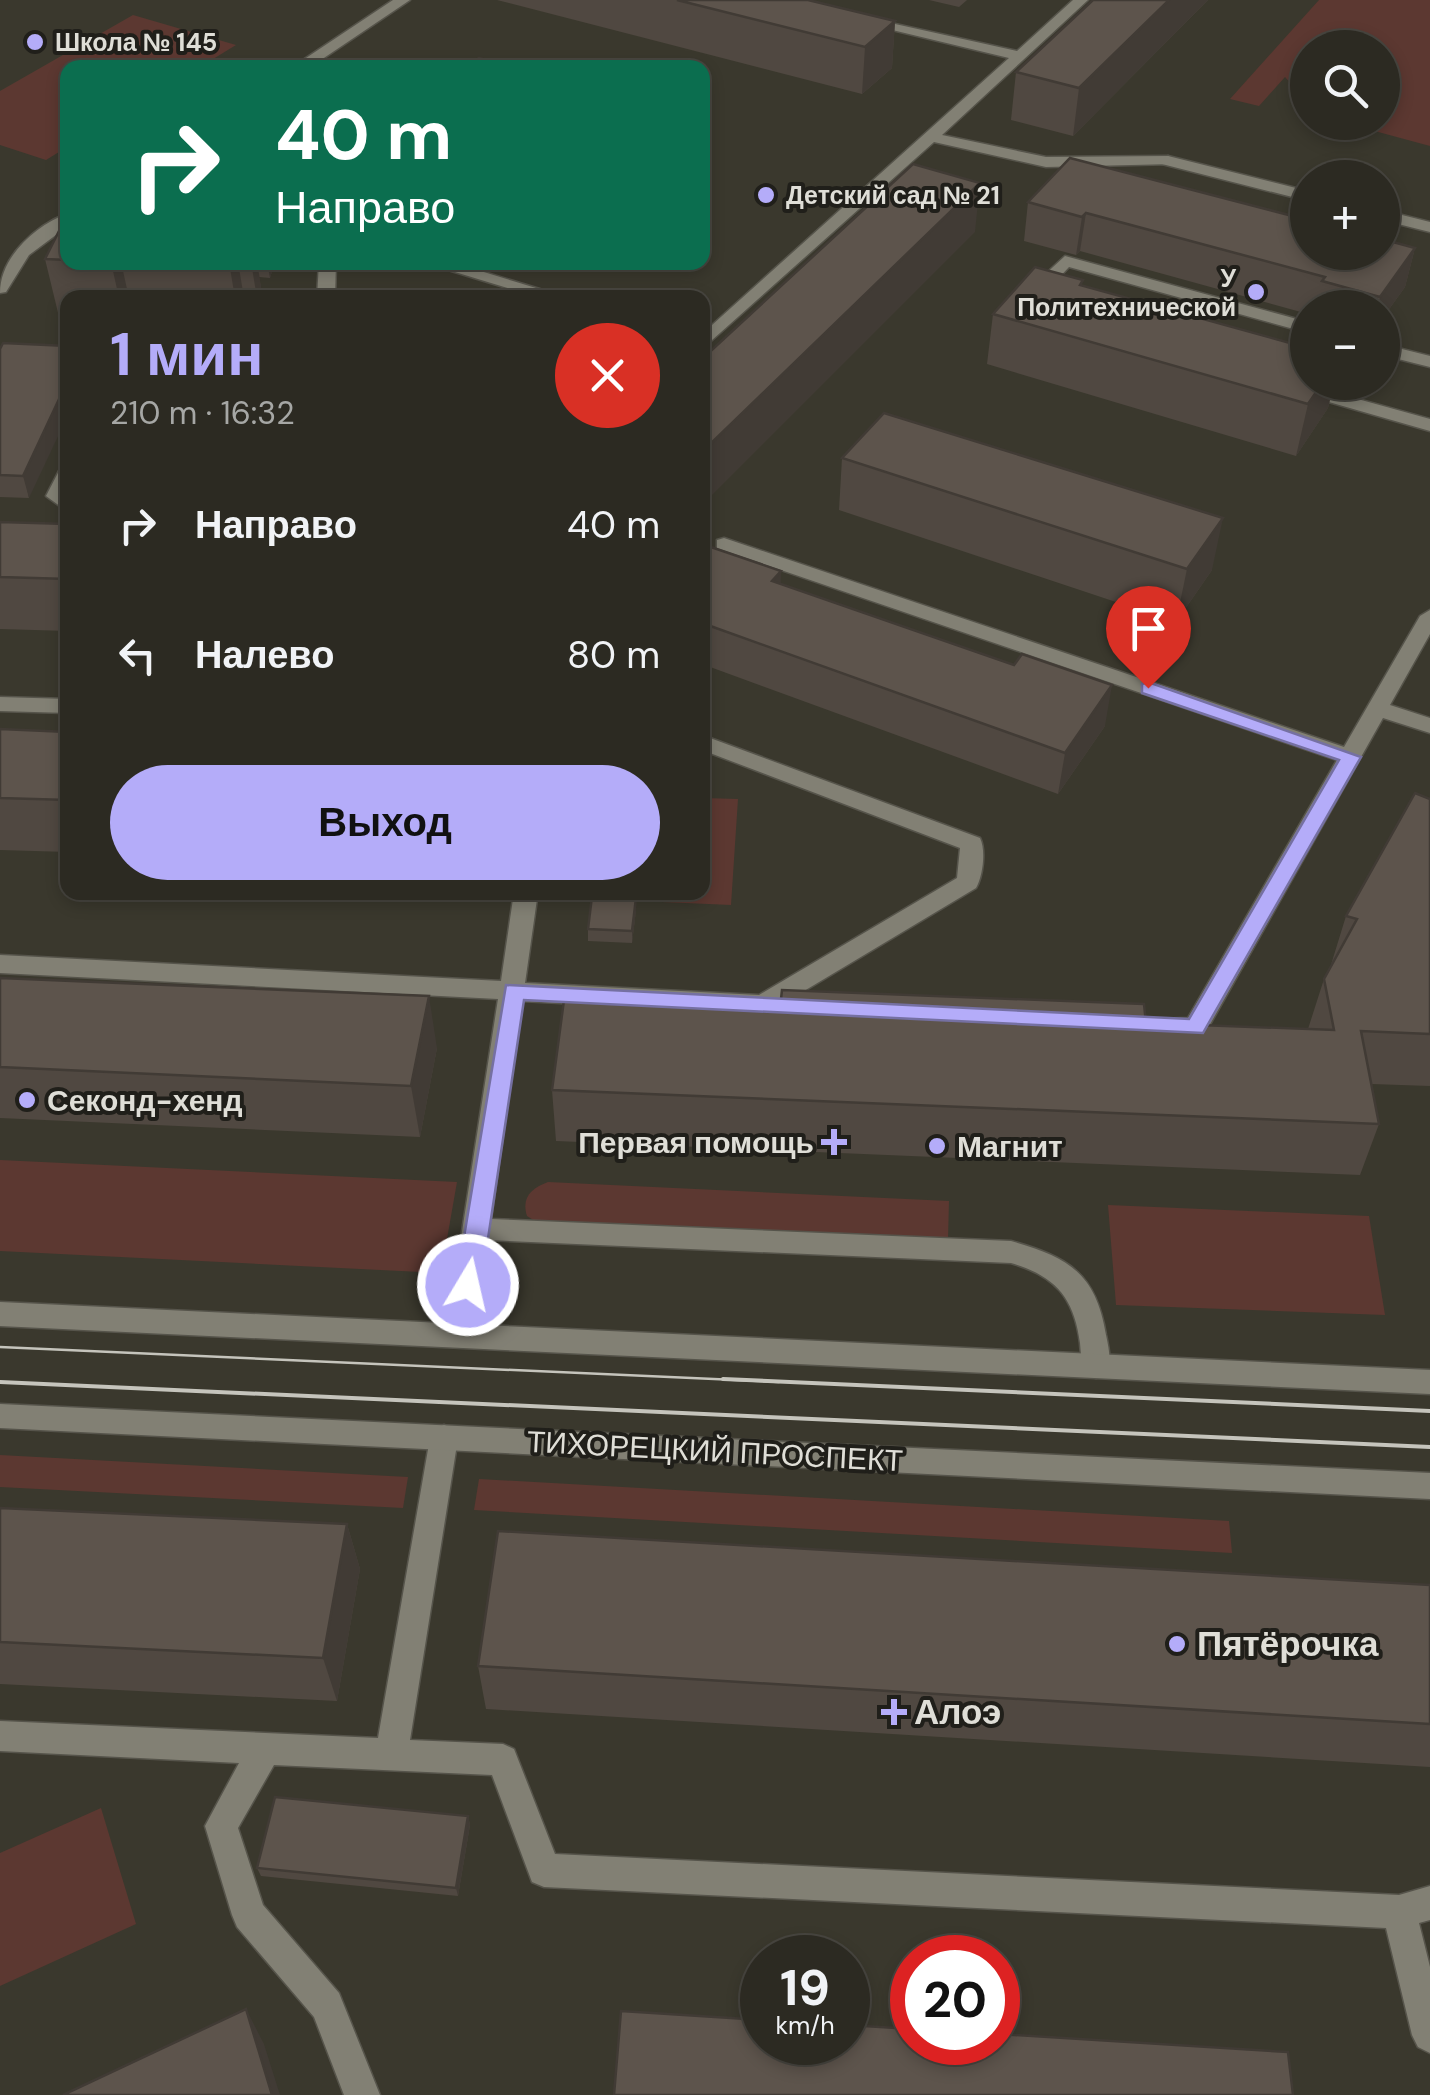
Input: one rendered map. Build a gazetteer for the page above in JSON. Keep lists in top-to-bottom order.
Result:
{
  "streets": {
    "main road": ["ТИХОРЕЦКИЙ ПРОСПЕКТ"]
  },
  "places": {
    "other": [
      "Школа № 145",
      "Детский сад № 21",
      "У Политехнической",
      "Секонд-хенд",
      "Магнит",
      "Пятёрочка"
    ],
    "health": ["Первая помощь", "Алоэ"]
  },
  "page": {
    "map_buttons": ["+", "−"],
    "turn": ["40 m", "Направо"],
    "heading": ["1 мин", "210 m · 16:32"],
    "list": [
      {
        "name": "Направо",
        "value": "40 m"
      },
      {
        "name": "Налево",
        "value": "80 m"
      }
    ],
    "buttons": "Выход",
    "speed": "19 km/h",
    "limit": "20"
  }
}
